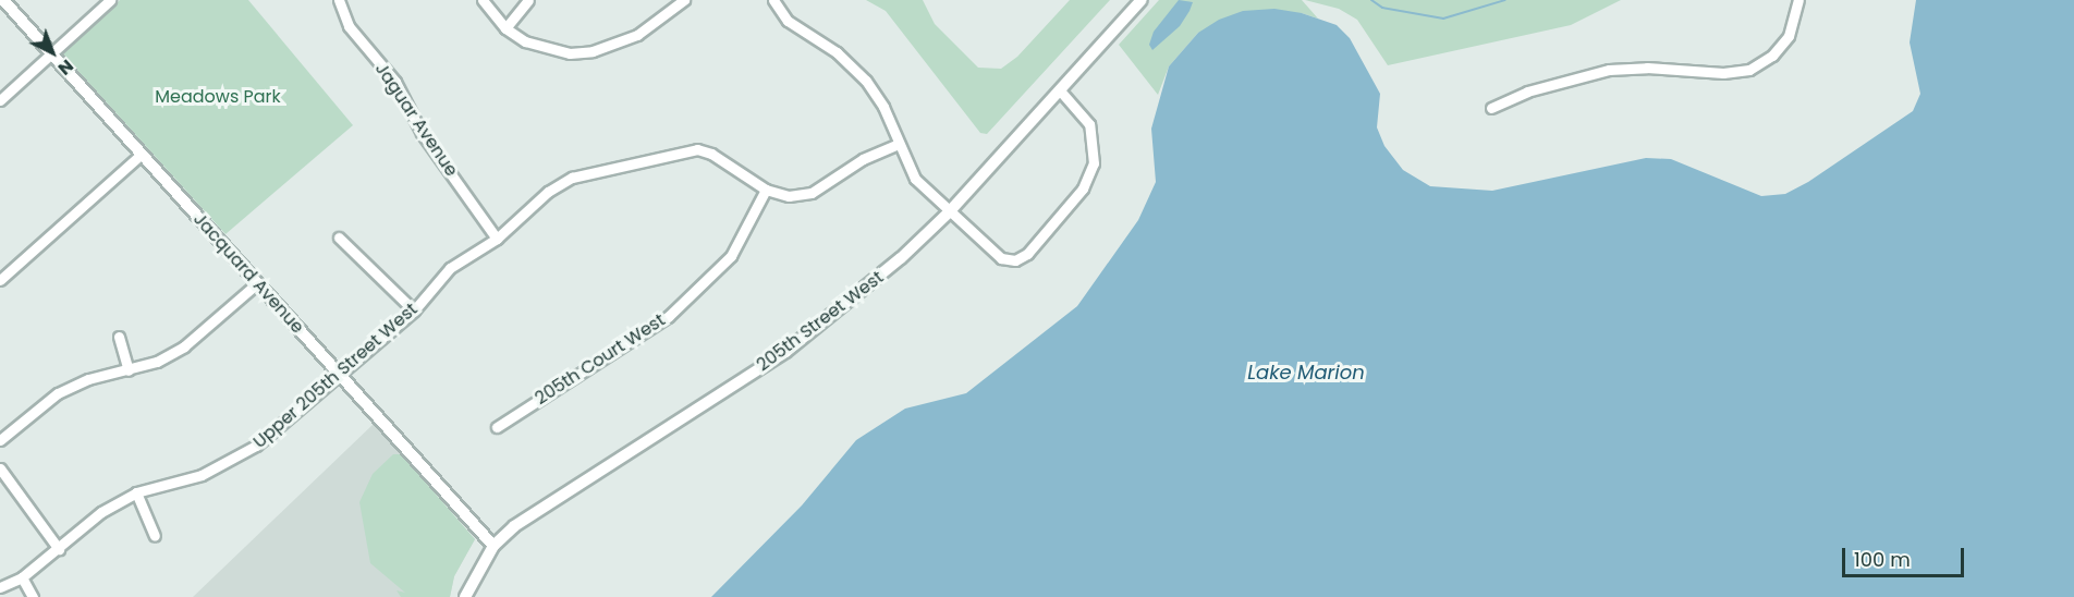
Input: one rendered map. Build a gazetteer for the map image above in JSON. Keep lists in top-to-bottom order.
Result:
{
  "streets": {
    "street": [
      "Jaguar Avenue",
      "Jacquard Avenue",
      "205th Street West",
      "205th Court West",
      "Upper 205th Street West"
    ]
  },
  "crossings": [
    ["Jaguar Avenue", "Upper 205th Street West"],
    ["Jacquard Avenue", "205th Street West"],
    ["Jacquard Avenue", "Upper 205th Street West"],
    ["205th Court West", "Upper 205th Street West"]
  ],
  "water": ["Lake Marion"],
  "parks": ["Meadows Park"],
  "scale_bar": "100 m",
  "north": "bottom right"
}
